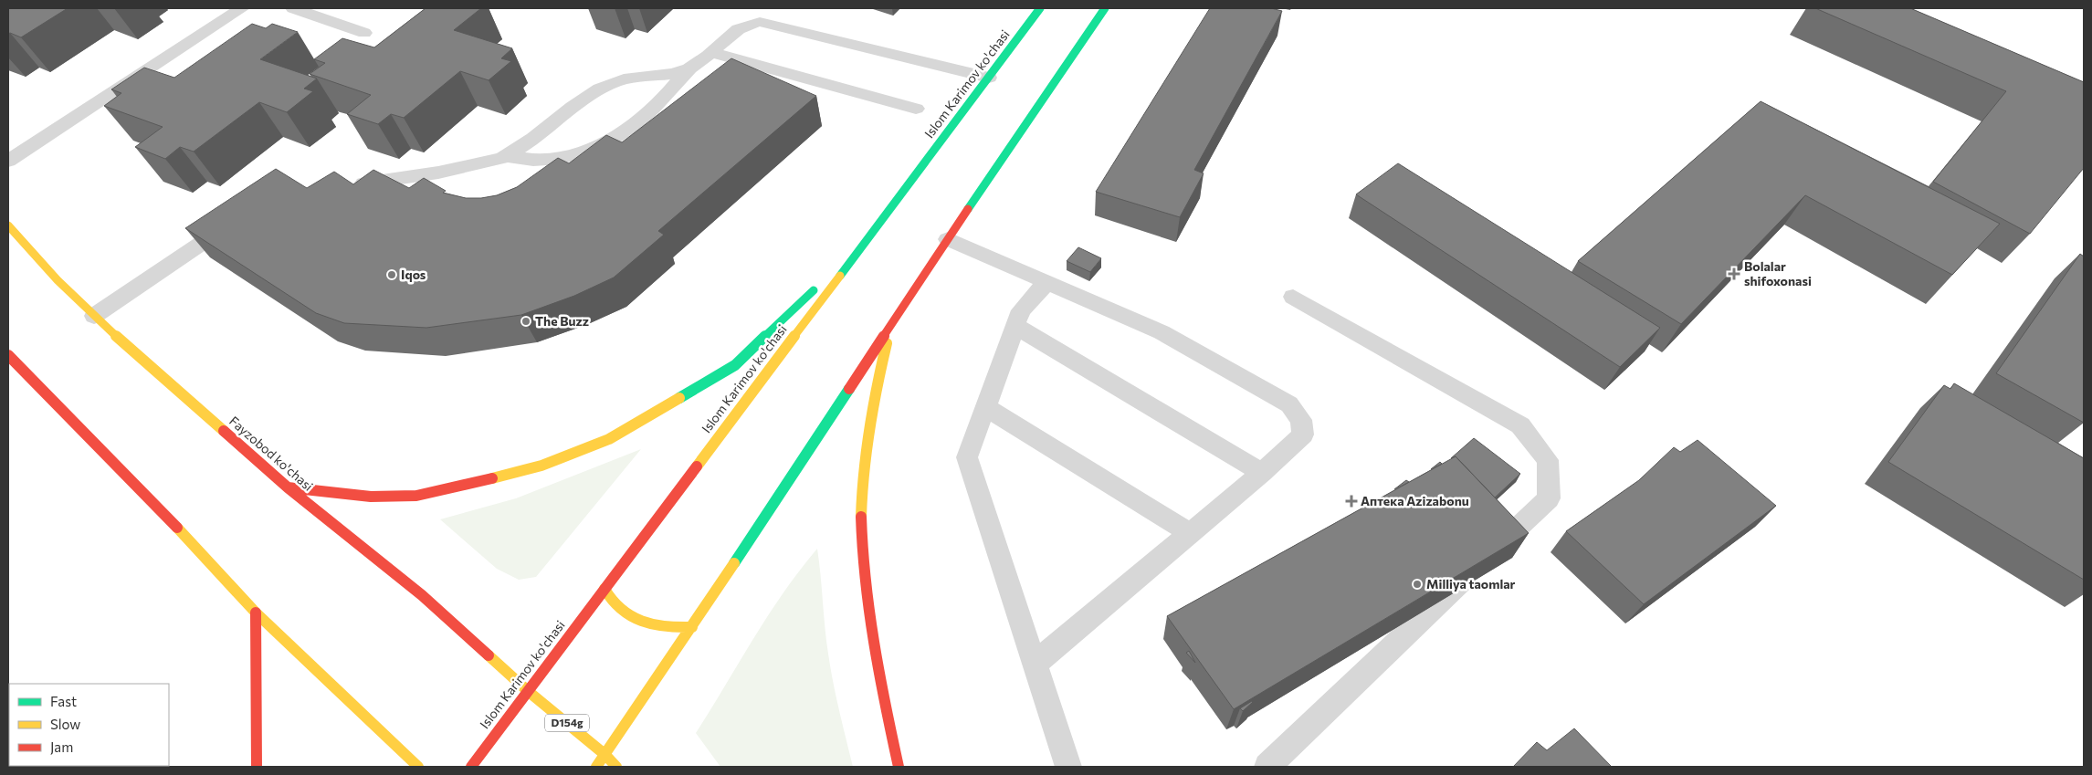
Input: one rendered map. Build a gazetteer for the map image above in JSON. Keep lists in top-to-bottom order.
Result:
{
  "streets": {
    "main road": ["Islom Karimov ko'chasi", "Fayzobod ko'chasi", "D154g"]
  },
  "crossings": [
    ["Islom Karimov ko'chasi", "Fayzobod ko'chasi"],
    ["Islom Karimov ko'chasi", "D154g"],
    ["Fayzobod ko'chasi", "D154g"]
  ],
  "places": {
    "health": ["Bolalar shifoxonasi", "Аптека Azizabonu"],
    "other": ["Iqos", "The Buzz", "Milliya taomlar"]
  },
  "legend": ["Fast", "Slow", "Jam"]
}
